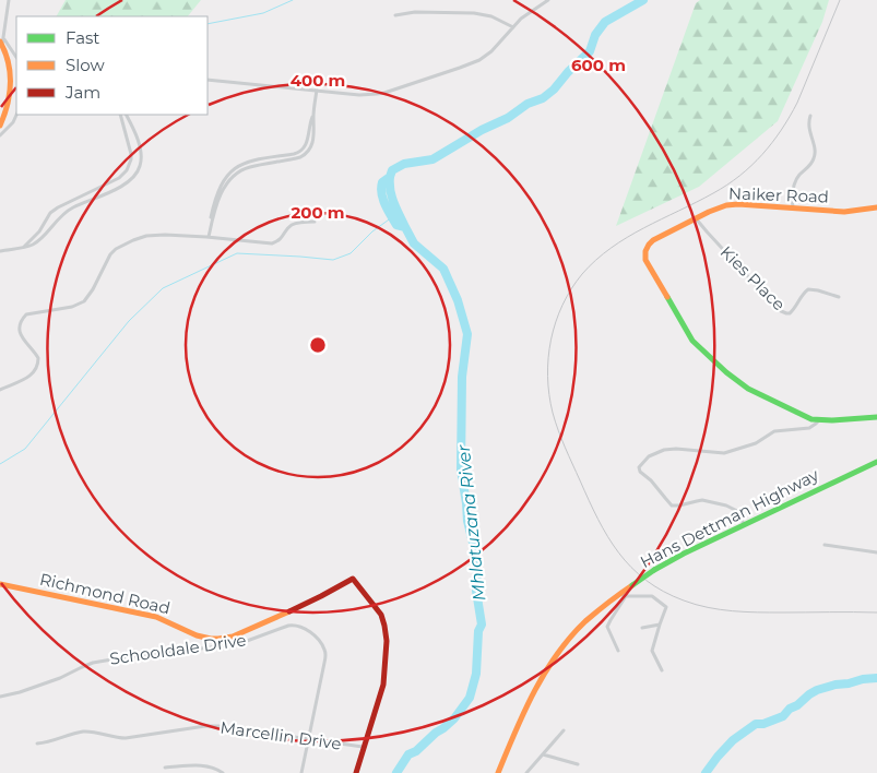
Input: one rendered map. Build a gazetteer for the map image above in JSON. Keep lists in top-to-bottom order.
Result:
{
  "streets": {
    "street": [
      "Naiker Road",
      "Kies Place",
      "Hans Dettman Highway",
      "Richmond Road",
      "Schooldale Drive",
      "Marcellin Drive"
    ]
  },
  "crossings": [
    ["Naiker Road", "Kies Place"],
    ["Richmond Road", "Marcellin Drive"],
    ["Schooldale Drive", "Marcellin Drive"]
  ],
  "water": ["Mhlatuzana River"],
  "legend": ["Fast", "Slow", "Jam"],
  "rings": ["600 m", "400 m", "200 m"]
}
